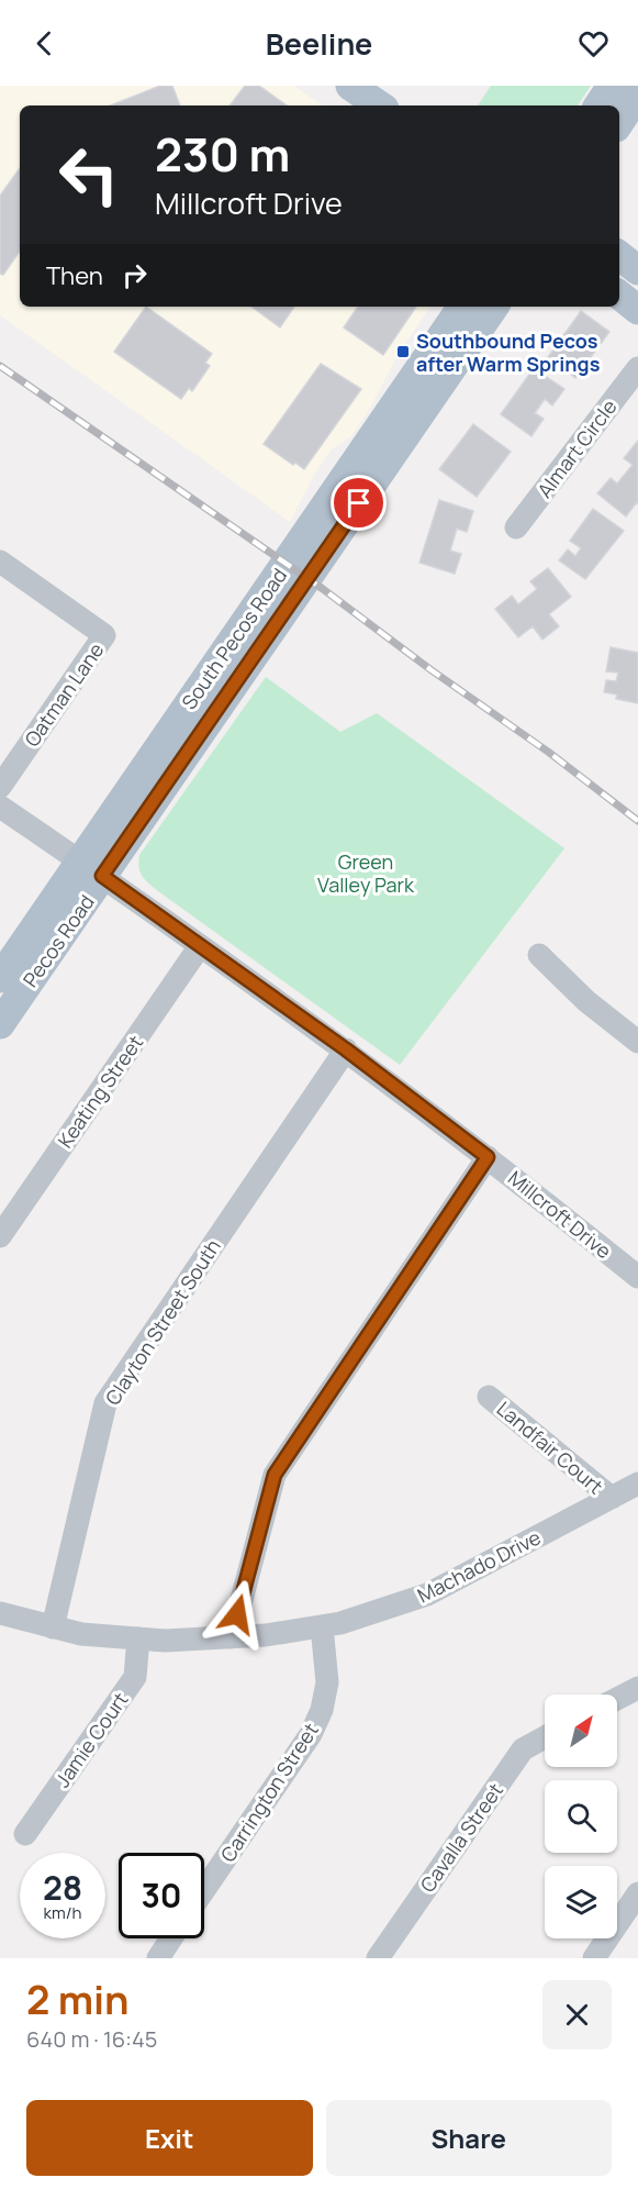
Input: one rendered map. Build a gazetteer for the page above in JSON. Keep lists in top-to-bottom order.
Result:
{
  "streets": {
    "main road": ["South Pecos Road", "Pecos Road"],
    "street": [
      "Almart Circle",
      "Oatman Lane",
      "Keating Street",
      "Millcroft Drive",
      "Clayton Street South",
      "Landfair Court",
      "Machado Drive",
      "Jamie Court",
      "Carrington Street",
      "Cavalla Street"
    ]
  },
  "crossings": [
    ["South Pecos Road", "Pecos Road"],
    ["South Pecos Road", "Millcroft Drive"],
    ["Pecos Road", "Millcroft Drive"],
    ["Keating Street", "Millcroft Drive"],
    ["Millcroft Drive", "Clayton Street South"],
    ["Clayton Street South", "Machado Drive"],
    ["Landfair Court", "Machado Drive"],
    ["Machado Drive", "Jamie Court"],
    ["Machado Drive", "Carrington Street"]
  ],
  "parks": ["Green Valley Park"],
  "places": {
    "transit": ["Southbound Pecos after Warm Springs"]
  },
  "north": "top right",
  "page": {
    "header": "Beeline",
    "turn": ["230 m", "Millcroft Drive"],
    "then": "Then",
    "speed": "28 km/h",
    "limit": "30",
    "heading": ["2 min", "640 m · 16:45"],
    "buttons": ["Exit", "Share"]
  }
}
